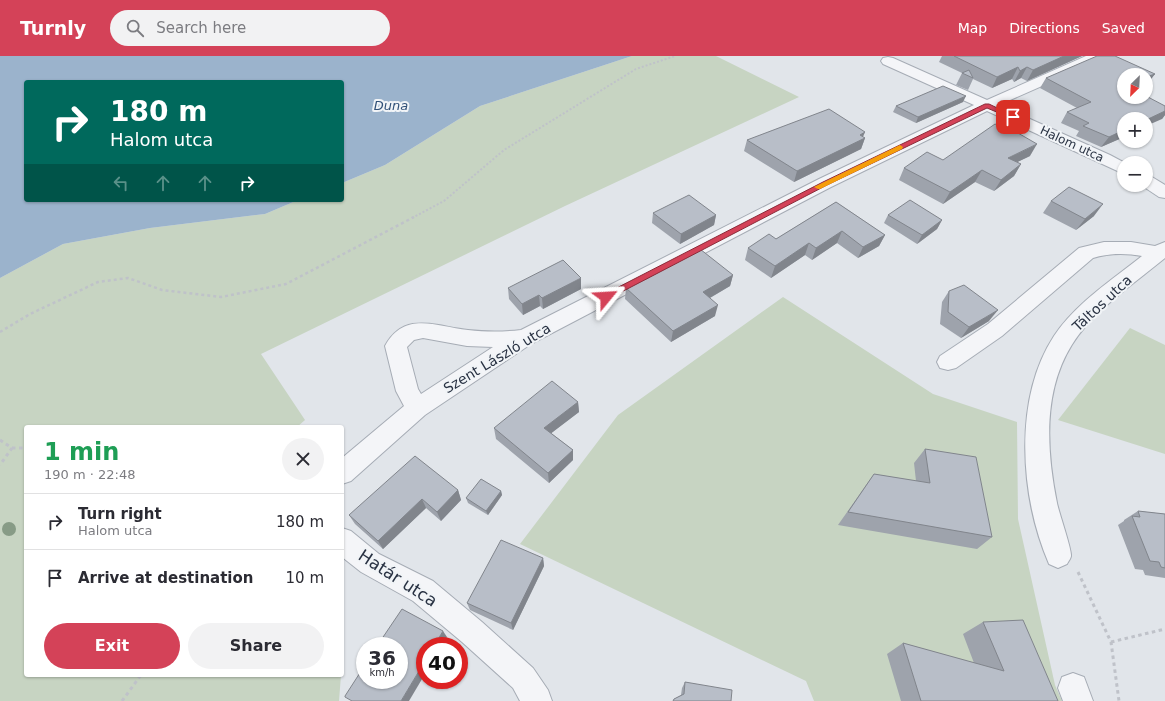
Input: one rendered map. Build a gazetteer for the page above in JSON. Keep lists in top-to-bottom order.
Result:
{
  "streets": {
    "street": [
      "Halom utca",
      "Táltos utca",
      "Szent László utca",
      "Határ utca"
    ]
  },
  "crossings": [
    ["Halom utca", "Szent László utca"]
  ],
  "water": ["Duna"],
  "north": "bottom left",
  "page": {
    "header": "Turnly",
    "search": "Search here",
    "nav": ["Map", "Directions", "Saved"],
    "map_buttons": ["+", "−"],
    "turn": ["180 m", "Halom utca"],
    "heading": ["1 min", "190 m · 22:48"],
    "list": [
      {
        "name": "Turn right",
        "note": "Halom utca",
        "value": "180 m"
      },
      {
        "name": "Arrive at destination",
        "value": "10 m"
      }
    ],
    "buttons": ["Exit", "Share"],
    "speed": "36 km/h",
    "limit": "40"
  }
}
